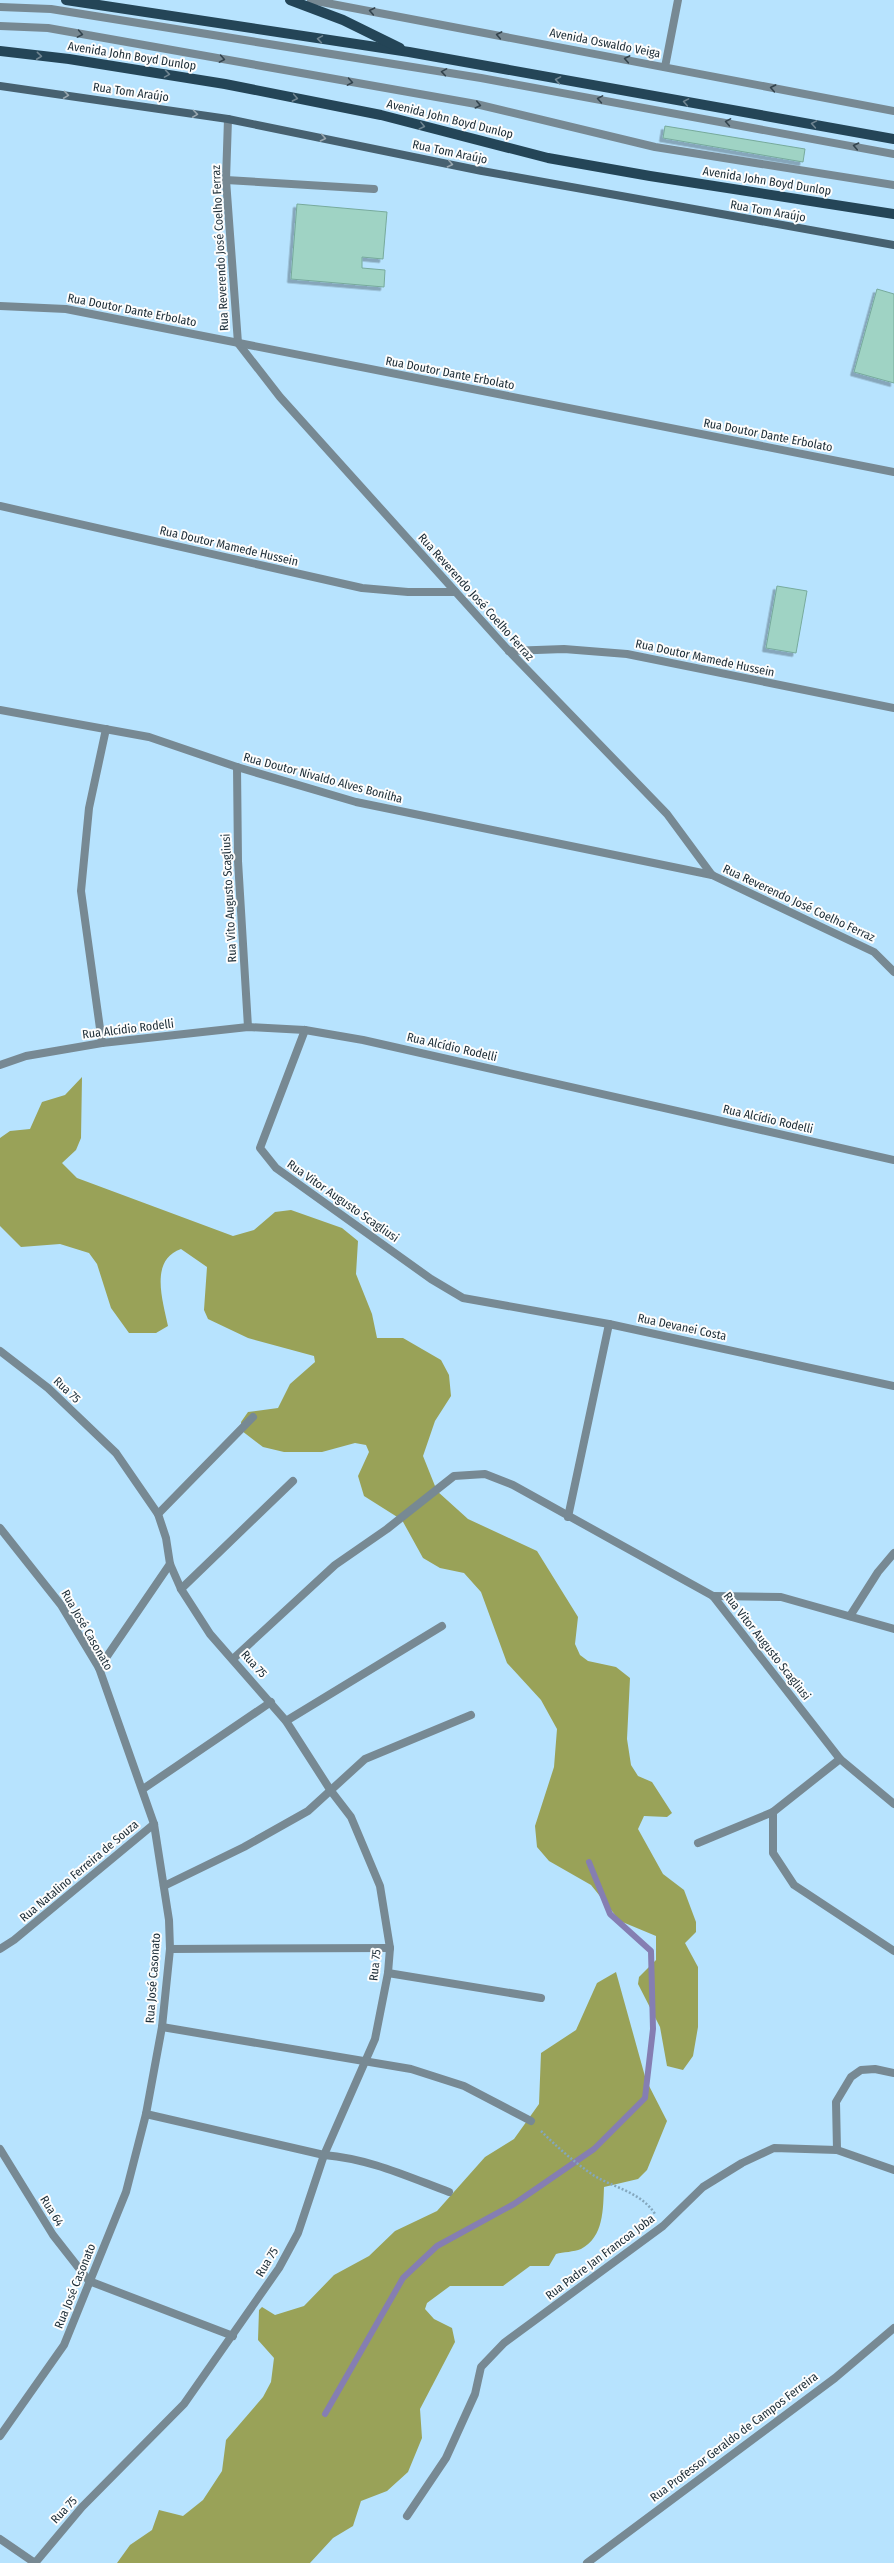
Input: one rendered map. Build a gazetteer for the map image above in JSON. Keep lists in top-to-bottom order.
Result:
{
  "streets": {
    "main road": ["Avenida John Boyd Dunlop", "Rua Tom Araújo"],
    "street": [
      "Avenida Oswaldo Veiga",
      "Rua Reverendo José Coelho Ferraz",
      "Rua Doutor Dante Erbolato",
      "Rua Doutor Mamede Hussein",
      "Rua Doutor Nivaldo Alves Bonilha",
      "Rua Vito Augusto Scagliusi",
      "Rua Alcídio Rodelli",
      "Rua Vitor Augusto Scagliusi",
      "Rua Devanei Costa",
      "Rua 75",
      "Rua José Casonato",
      "Rua Natalino Ferreira de Souza",
      "Rua 64",
      "Rua Padre Jan Francoa Joba",
      "Rua Professor Geraldo de Campos Ferreira"
    ]
  },
  "crossings": [
    ["Rua Tom Araújo", "Rua Reverendo José Coelho Ferraz"],
    ["Rua Reverendo José Coelho Ferraz", "Rua Doutor Dante Erbolato"],
    ["Rua Reverendo José Coelho Ferraz", "Rua Doutor Mamede Hussein"],
    ["Rua Reverendo José Coelho Ferraz", "Rua Doutor Nivaldo Alves Bonilha"],
    ["Rua Doutor Nivaldo Alves Bonilha", "Rua Vito Augusto Scagliusi"],
    ["Rua Vito Augusto Scagliusi", "Rua Alcídio Rodelli"],
    ["Rua Alcídio Rodelli", "Rua Vitor Augusto Scagliusi"],
    ["Rua Vitor Augusto Scagliusi", "Rua Devanei Costa"],
    ["Rua Vitor Augusto Scagliusi", "Rua 75"],
    ["Rua José Casonato", "Rua Natalino Ferreira de Souza"],
    ["Rua José Casonato", "Rua 64"]
  ],
  "one_way": ["Rua Tom Araújo"]
}
